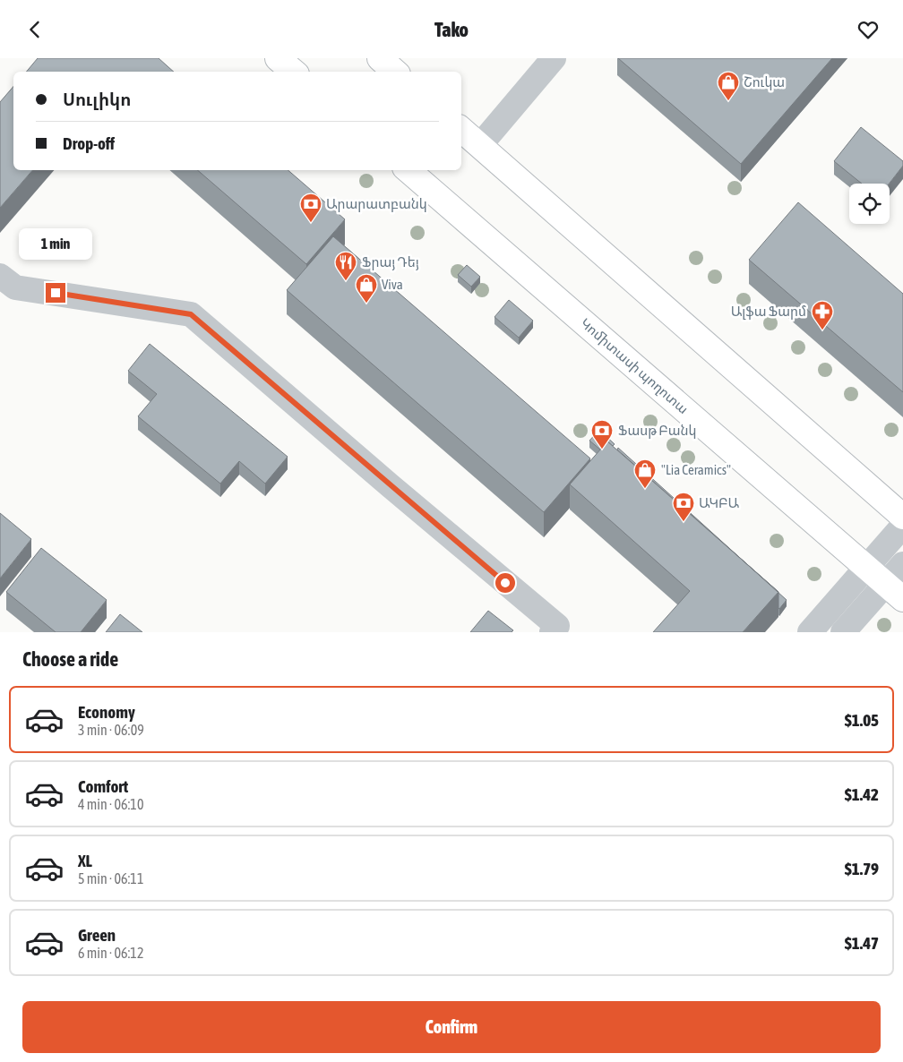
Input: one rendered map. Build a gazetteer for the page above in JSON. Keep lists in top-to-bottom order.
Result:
{
  "streets": {
    "main road": ["Կոմիտասի պողոտա"]
  },
  "places": {
    "shop": ["Շուկա", "Viva", "\"Lia Ceramics\""],
    "bank": ["Արարատբանկ", "Ֆասթ Բանկ", "ԱԿԲԱ"],
    "restaurant": ["Ֆրայ Դեյ"],
    "pharmacy": ["Ալֆա Ֆարմ"]
  },
  "page": {
    "header": "Tako",
    "banner": ["Սուլիկո", "Drop-off"],
    "bubble": "1 min",
    "heading": "Choose a ride",
    "list": [
      {
        "name": "Economy",
        "note": "3 min · 06:09",
        "value": "$1.05"
      },
      {
        "name": "Comfort",
        "note": "4 min · 06:10",
        "value": "$1.42"
      },
      {
        "name": "XL",
        "note": "5 min · 06:11",
        "value": "$1.79"
      },
      {
        "name": "Green",
        "note": "6 min · 06:12",
        "value": "$1.47"
      }
    ],
    "buttons": "Confirm"
  }
}
